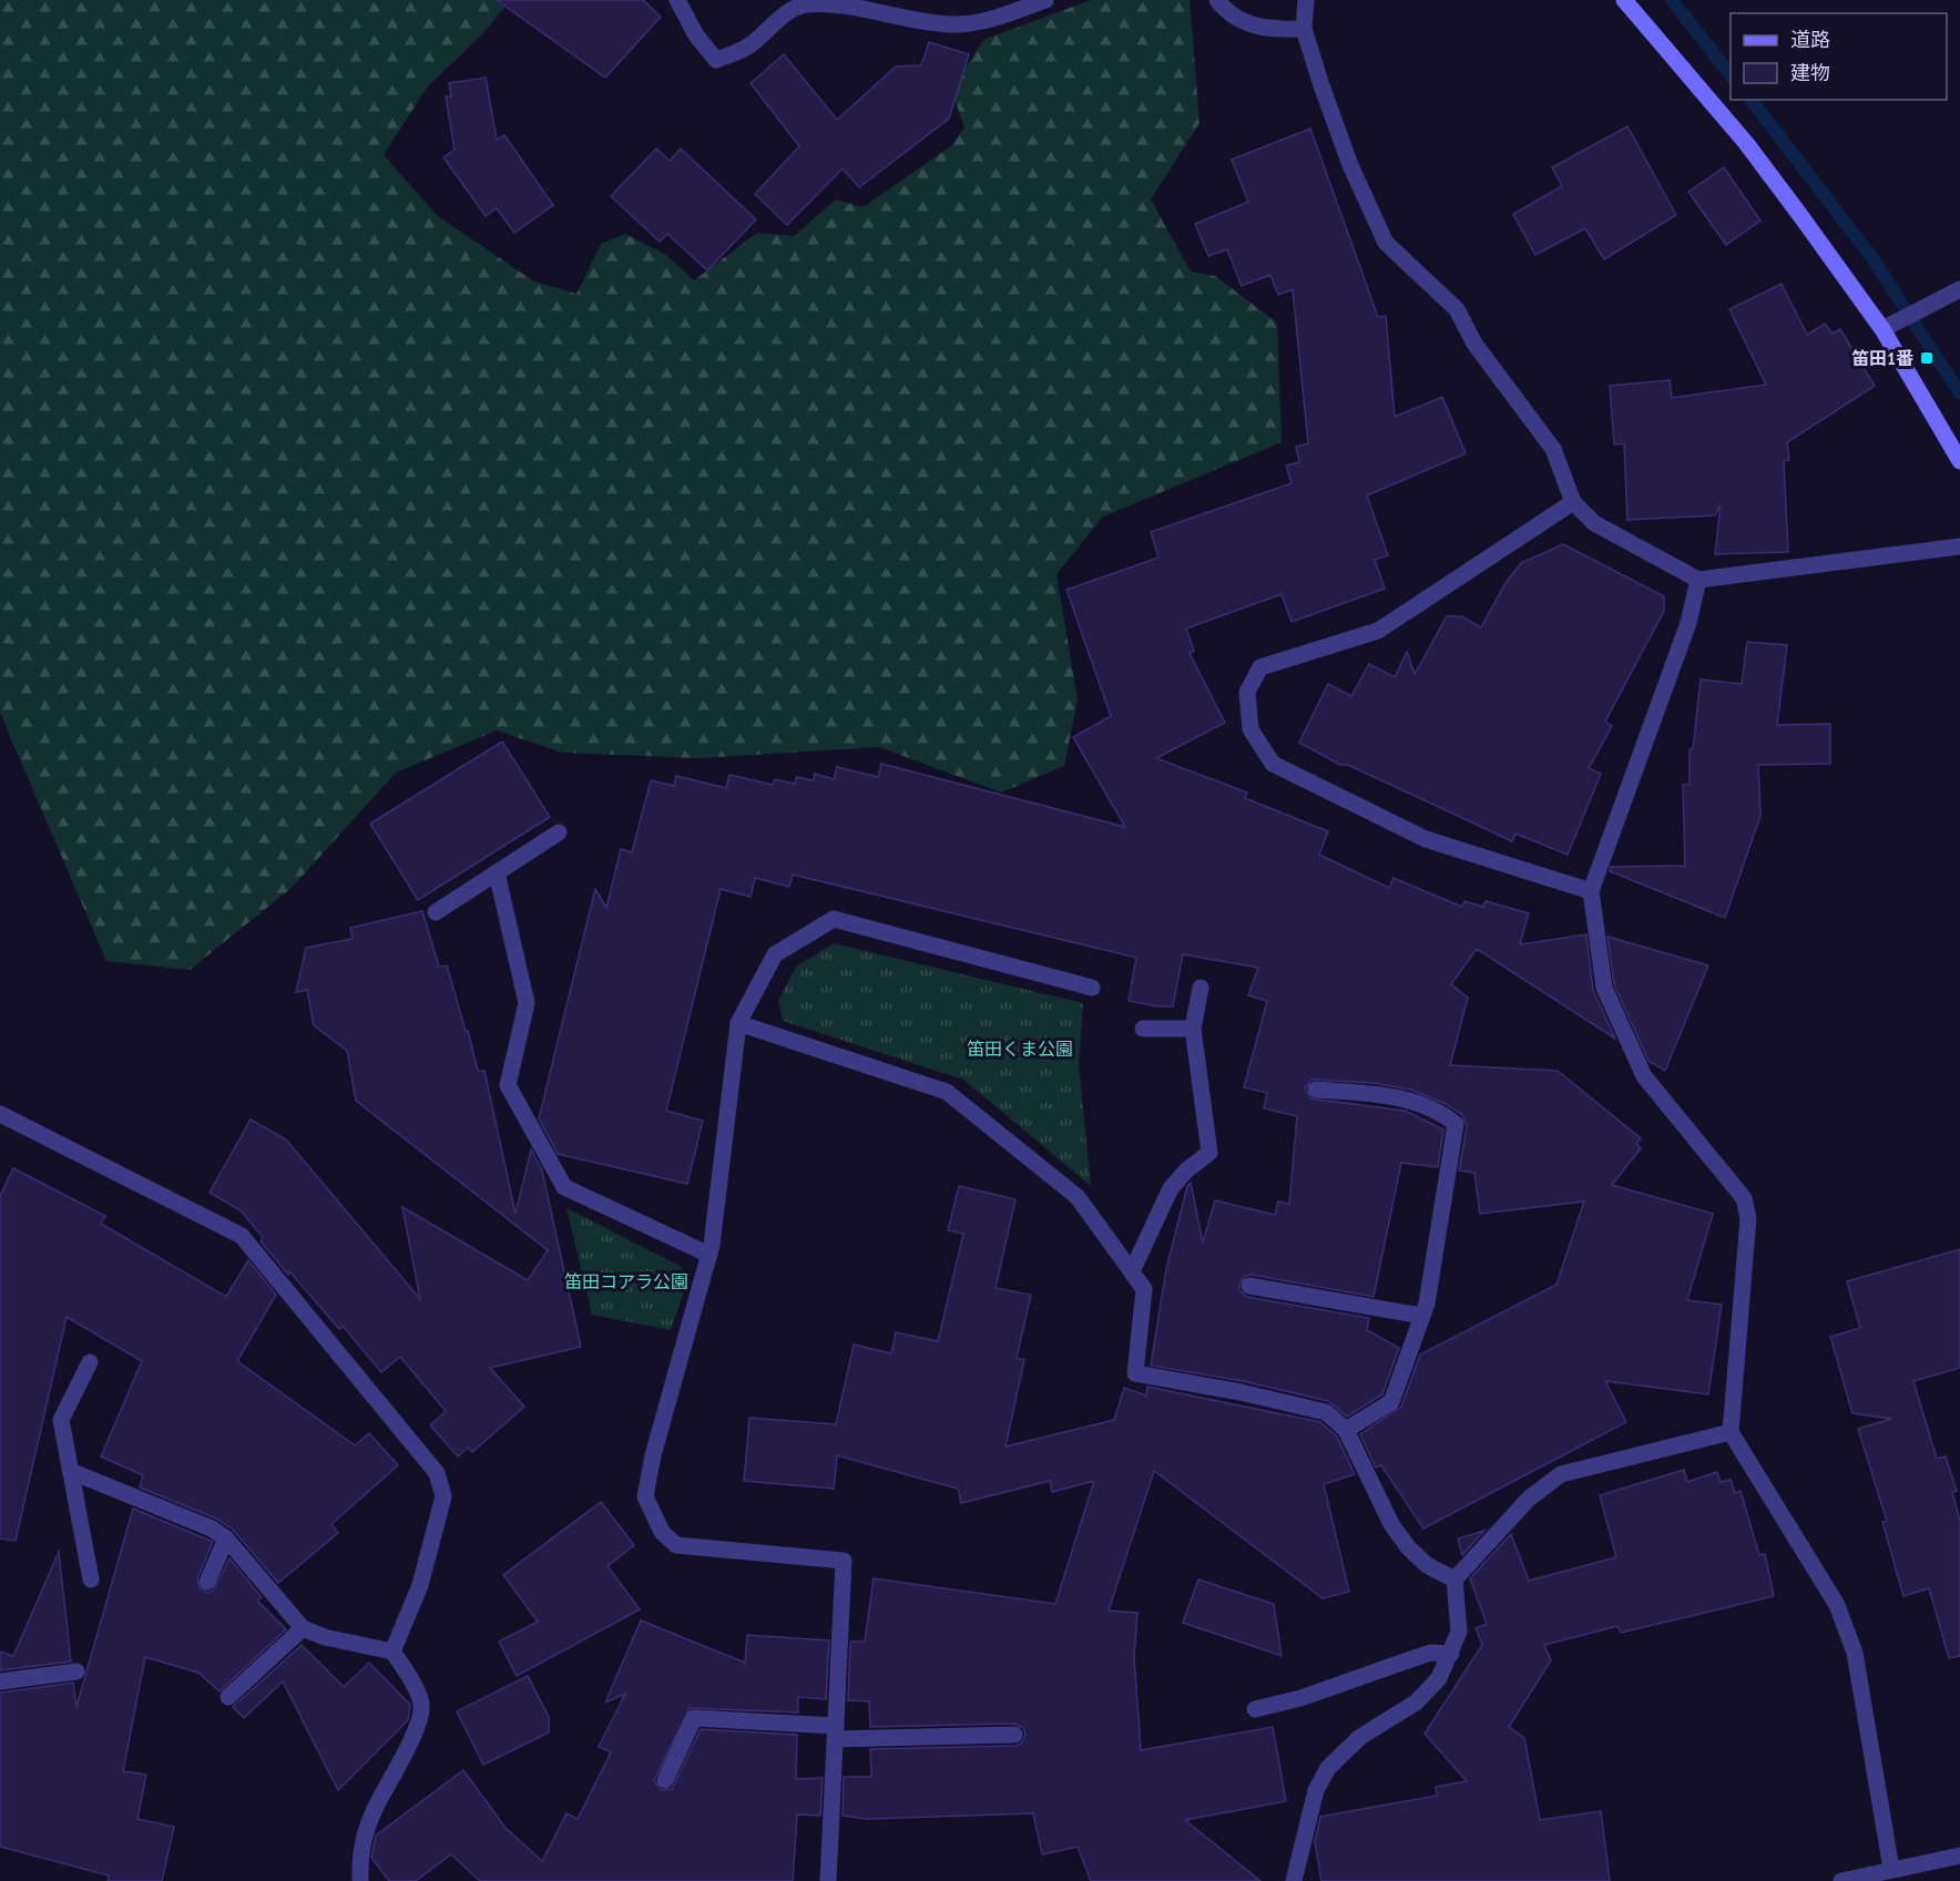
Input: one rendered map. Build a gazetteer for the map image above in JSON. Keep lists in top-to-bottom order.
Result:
{
  "parks": ["笛田くま公園", "笛田コアラ公園"],
  "places": {
    "transit": ["笛田1番"]
  },
  "legend": ["道路", "建物"]
}
